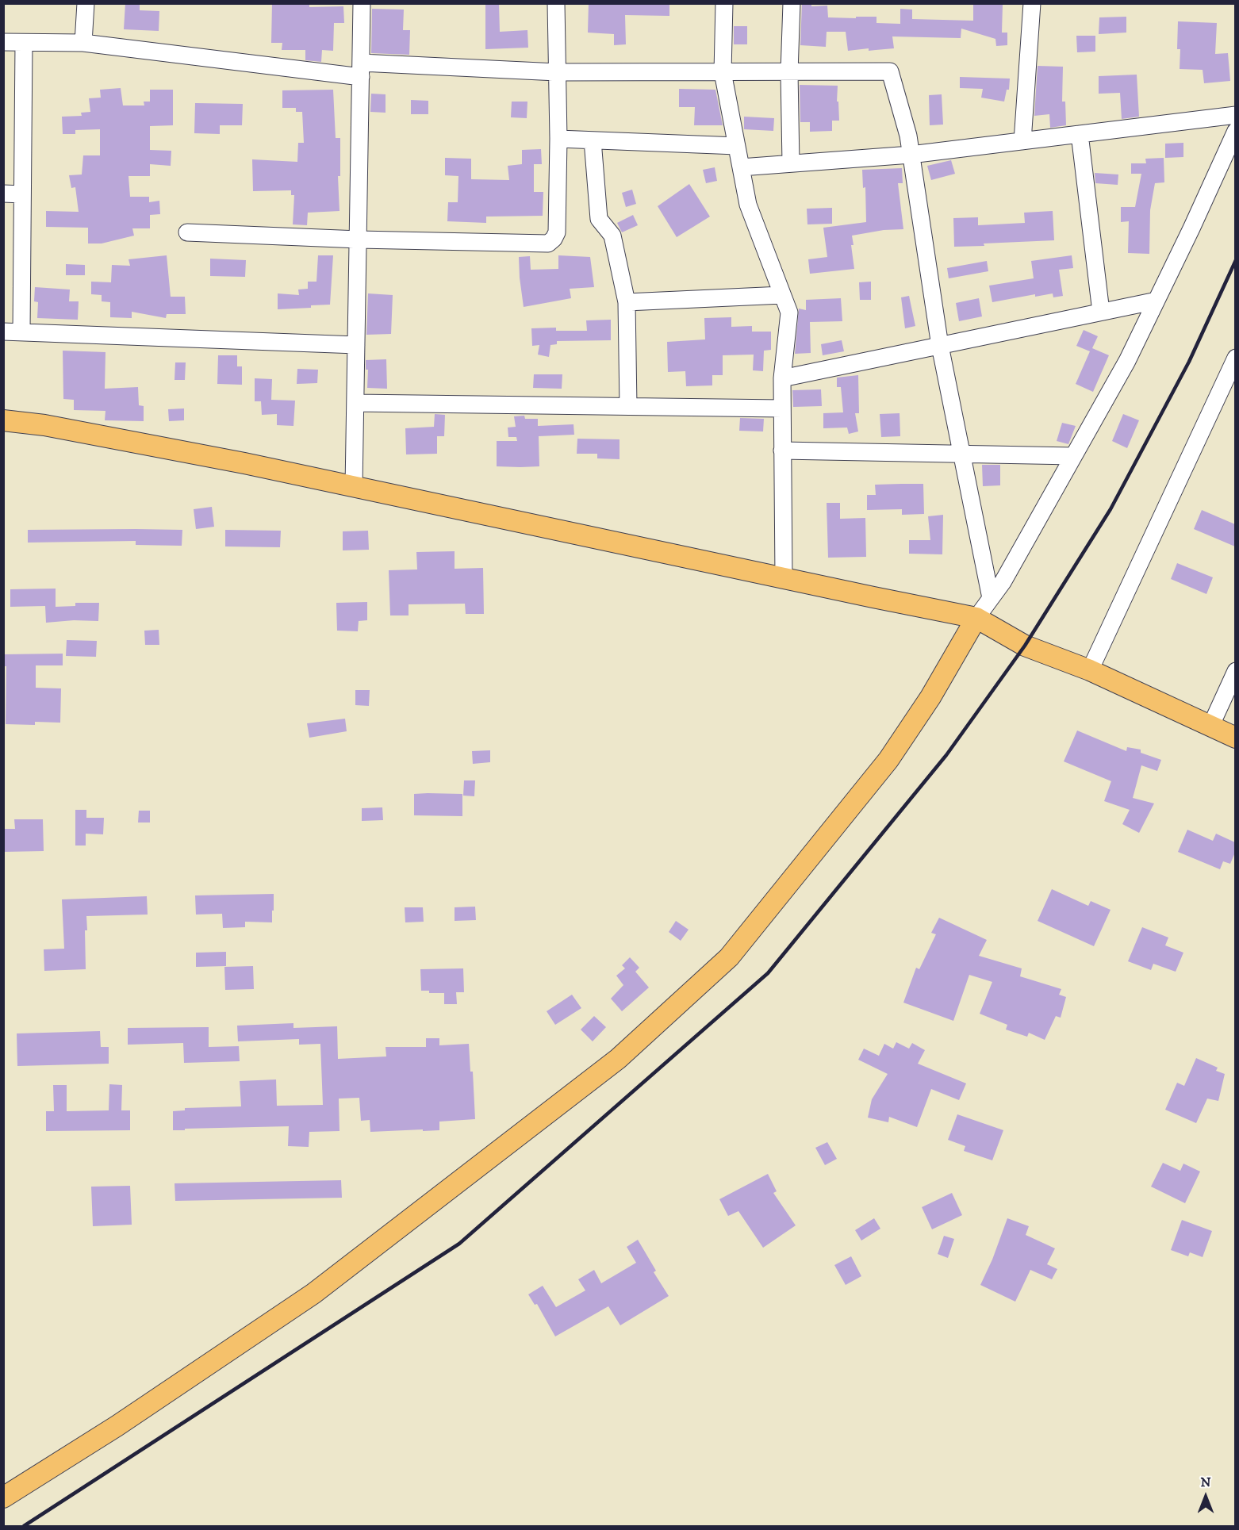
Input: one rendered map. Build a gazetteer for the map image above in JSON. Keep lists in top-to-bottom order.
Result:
{
  "north": "top"
}
